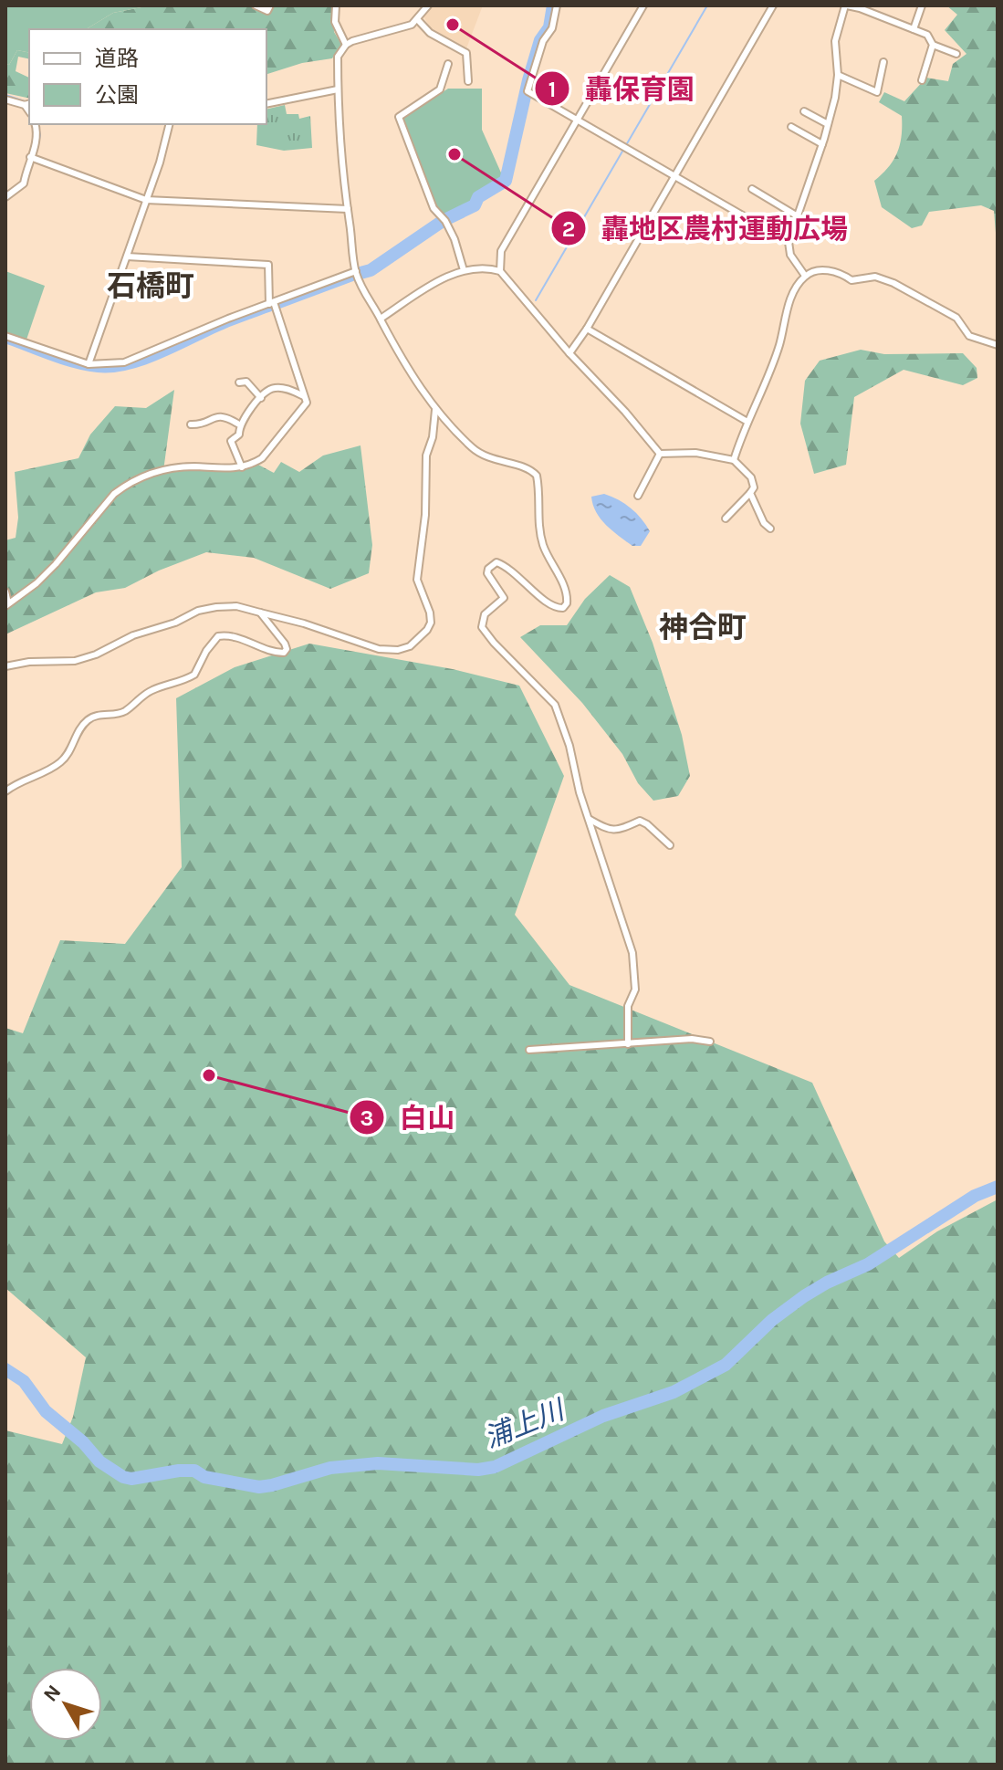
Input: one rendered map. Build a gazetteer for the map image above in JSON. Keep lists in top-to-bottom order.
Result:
{
  "districts": ["石橋町", "神合町"],
  "water": ["浦上川"],
  "places": ["轟保育園", "轟地区農村運動広場", "白山"],
  "legend": ["道路", "公園"],
  "north": "top left"
}
